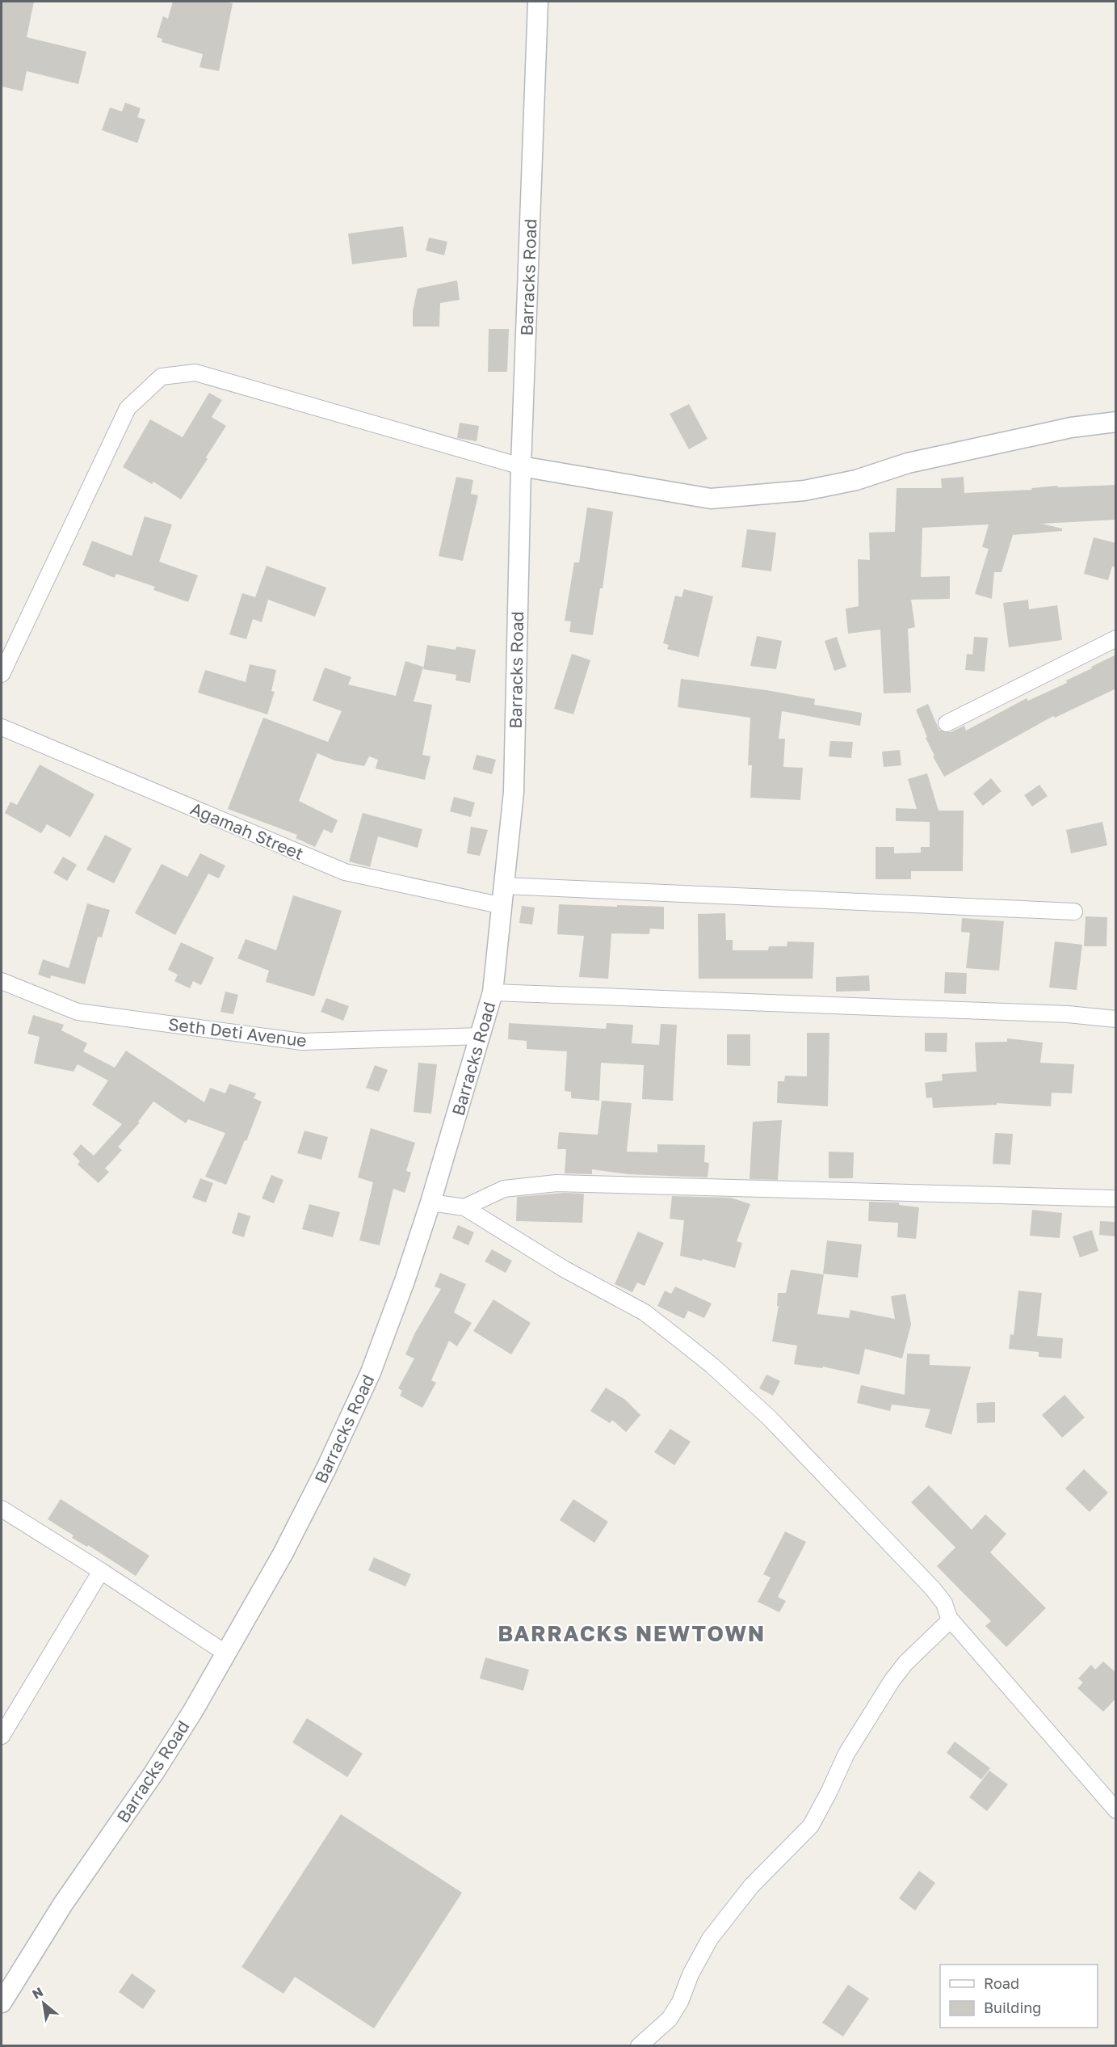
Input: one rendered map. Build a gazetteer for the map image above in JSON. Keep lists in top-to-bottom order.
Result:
{
  "streets": {
    "street": ["Barracks Road", "Agamah Street", "Seth Deti Avenue"]
  },
  "crossings": [
    ["Barracks Road", "Agamah Street"],
    ["Barracks Road", "Seth Deti Avenue"]
  ],
  "districts": ["BARRACKS NEWTOWN"],
  "legend": ["Road", "Building"],
  "north": "top left"
}
